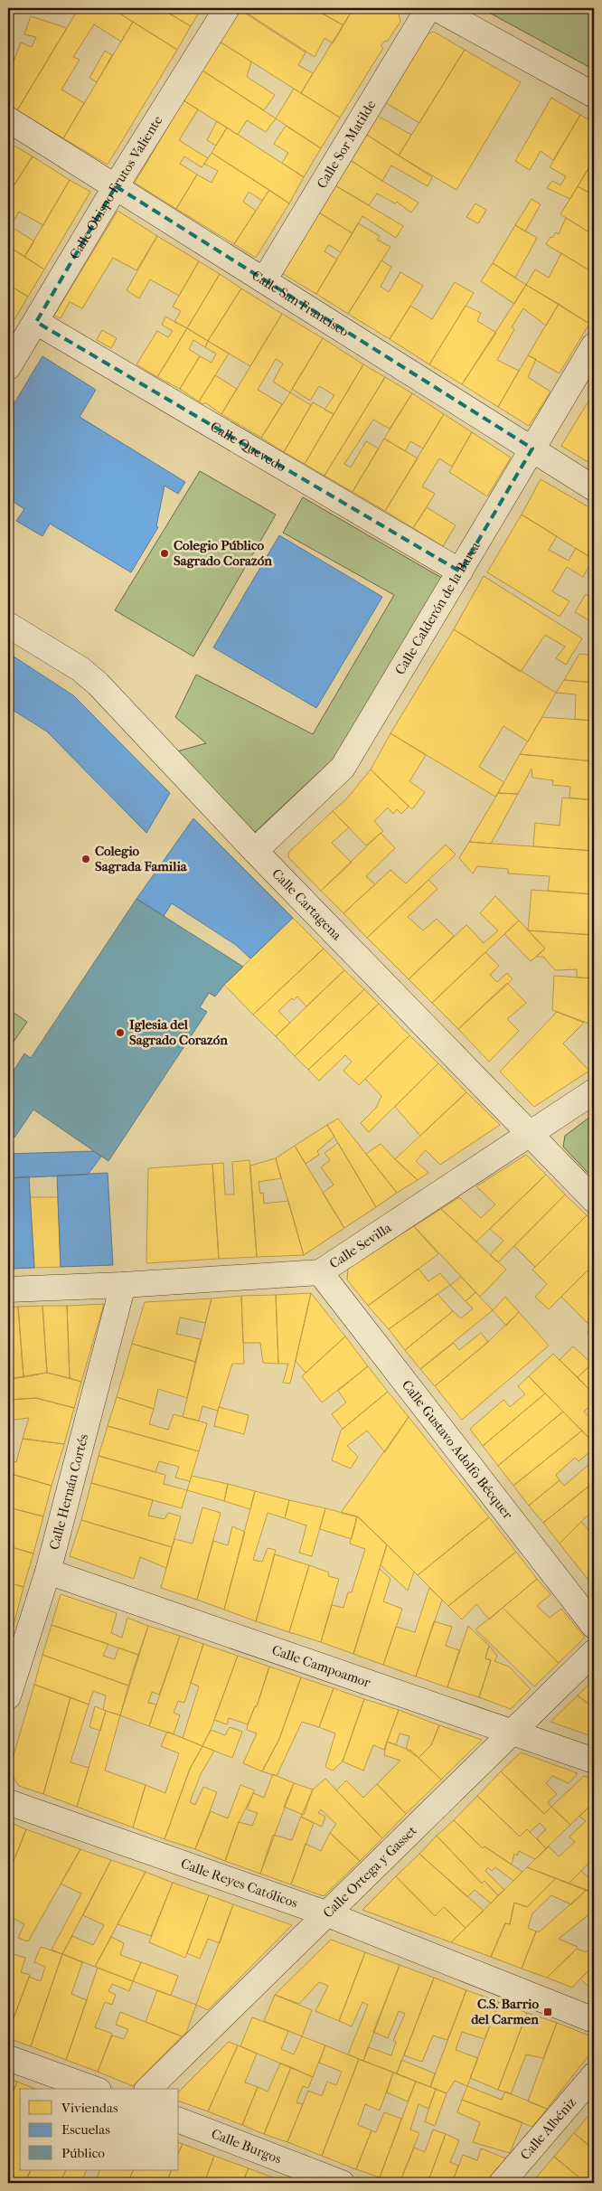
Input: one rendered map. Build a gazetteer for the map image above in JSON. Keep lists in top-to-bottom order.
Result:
{
  "streets": {
    "street": [
      "Calle Sor Matilde",
      "Calle Obispo Frutos Valiente",
      "Calle San Francisco",
      "Calle Quevedo",
      "Calle Calderón de la Barca",
      "Calle Cartagena",
      "Calle Sevilla",
      "Calle Gustavo Adolfo Bécquer",
      "Calle Hernán Cortés",
      "Calle Campoamor",
      "Calle Ortega y Gasset",
      "Calle Reyes Católicos",
      "Calle Albéniz",
      "Calle Burgos"
    ]
  },
  "crossings": [
    ["Calle Sor Matilde", "Calle San Francisco"],
    ["Calle Obispo Frutos Valiente", "Calle San Francisco"],
    ["Calle Obispo Frutos Valiente", "Calle Quevedo"],
    ["Calle San Francisco", "Calle Calderón de la Barca"],
    ["Calle Quevedo", "Calle Calderón de la Barca"],
    ["Calle Calderón de la Barca", "Calle Cartagena"],
    ["Calle Cartagena", "Calle Sevilla"],
    ["Calle Sevilla", "Calle Gustavo Adolfo Bécquer"],
    ["Calle Sevilla", "Calle Hernán Cortés"],
    ["Calle Hernán Cortés", "Calle Campoamor"],
    ["Calle Campoamor", "Calle Ortega y Gasset"],
    ["Calle Ortega y Gasset", "Calle Reyes Católicos"]
  ],
  "places": {
    "other": ["Colegio Público Sagrado Corazón", "Colegio Sagrada Familia", "Iglesia del Sagrado Corazón"],
    "transit": ["C.S. Barrio del Carmen"]
  },
  "legend": ["Viviendas", "Escuelas", "Público"]
}
